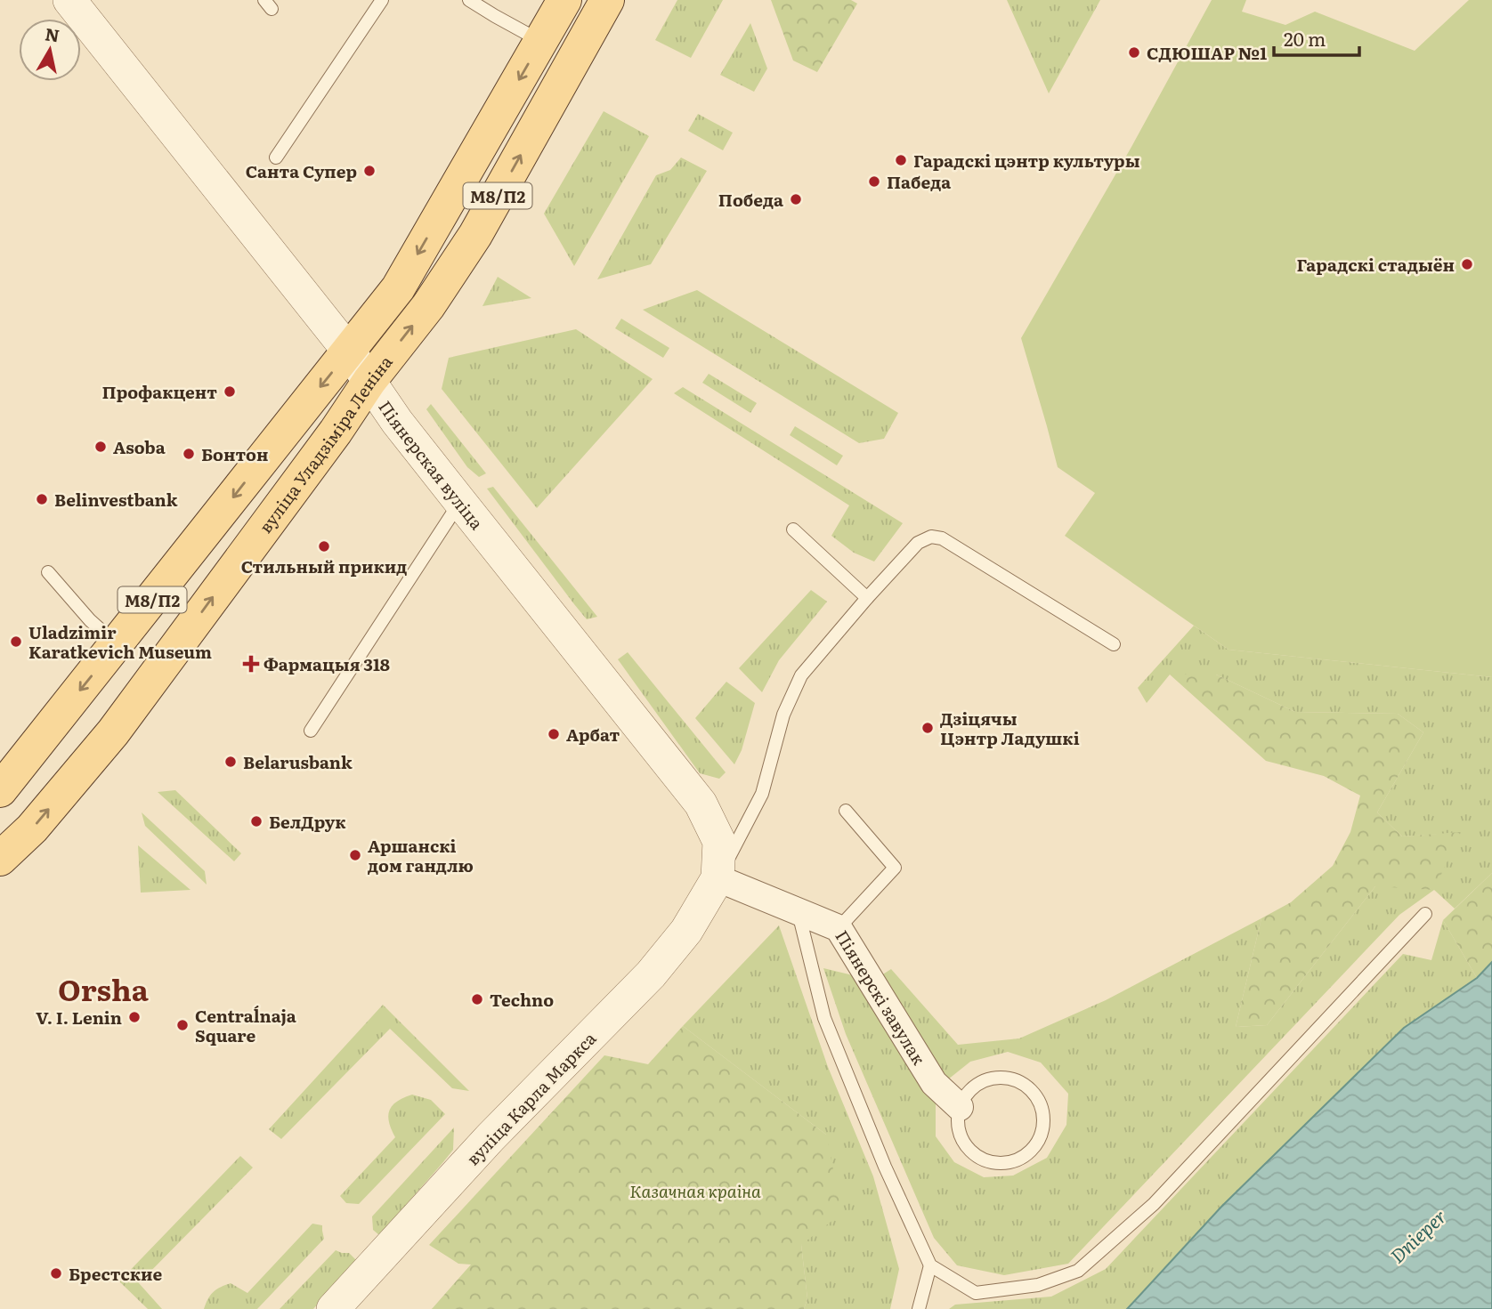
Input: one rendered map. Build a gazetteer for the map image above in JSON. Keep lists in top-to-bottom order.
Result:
{
  "streets": {
    "main road": ["М8/П2", "вуліца Уладзіміра Леніна"],
    "street": ["Піянерская вуліца", "Піянерскі завулак", "вуліца Карла Маркса"]
  },
  "crossings": [
    ["вуліца Уладзіміра Леніна", "Піянерская вуліца"],
    ["Піянерская вуліца", "Піянерскі завулак"],
    ["Піянерская вуліца", "вуліца Карла Маркса"],
    ["Піянерскі завулак", "вуліца Карла Маркса"]
  ],
  "districts": ["Orsha"],
  "water": ["Dnieper"],
  "parks": ["Казачная краіна"],
  "places": {
    "other": [
      "СДЮШАР №1",
      "Гарадскі цэнтр культуры",
      "Санта Супер",
      "Пабеда",
      "Победа",
      "Гарадскі стадыён",
      "Профакцент",
      "Asoba",
      "Бонтон",
      "Belinvestbank",
      "Стильный прикид",
      "Uladzimir Karatkevich Museum",
      "Дзіцячы Цэнтр Ладушкі",
      "Арбат",
      "Belarusbank",
      "БелДрук",
      "Аршанскі дом гандлю",
      "Techno",
      "V. I. Lenin",
      "Centraĺnaja Square",
      "Брестские"
    ],
    "health": ["Фармацыя 318"]
  },
  "scale_bar": "20 m",
  "north": "top"
}
